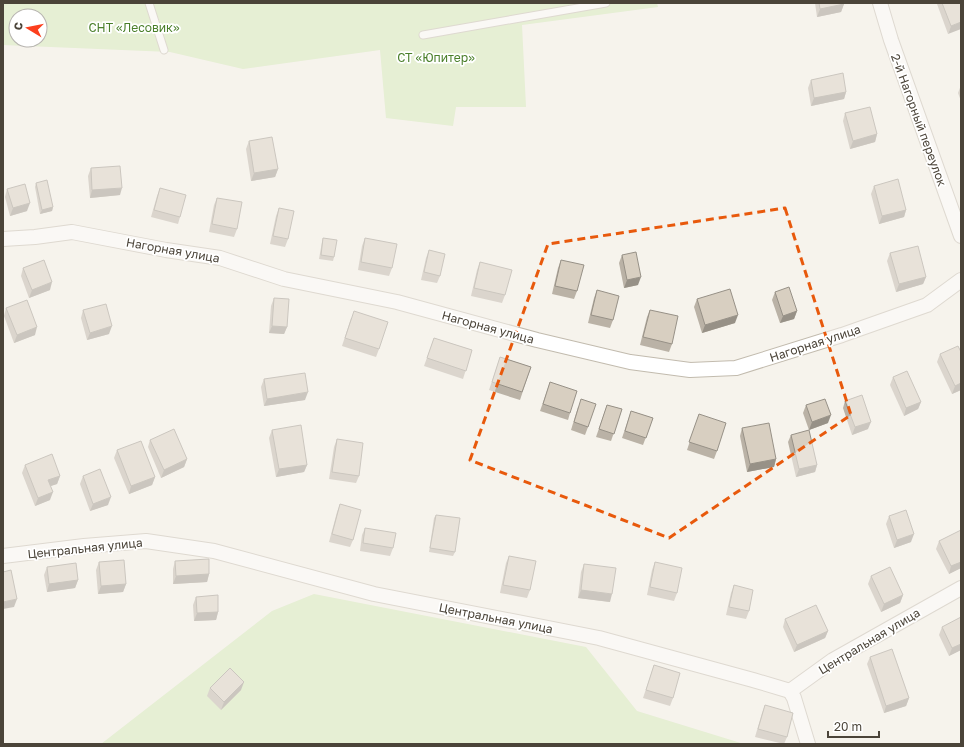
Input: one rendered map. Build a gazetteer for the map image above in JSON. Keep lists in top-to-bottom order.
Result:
{
  "streets": {
    "street": ["2-й Нагорный переулок", "Нагорная улица", "Центральная улица"]
  },
  "parks": ["СНТ «Лесовик»", "СТ «Юпитер»"],
  "scale_bar": "20 m",
  "north": "left"
}
